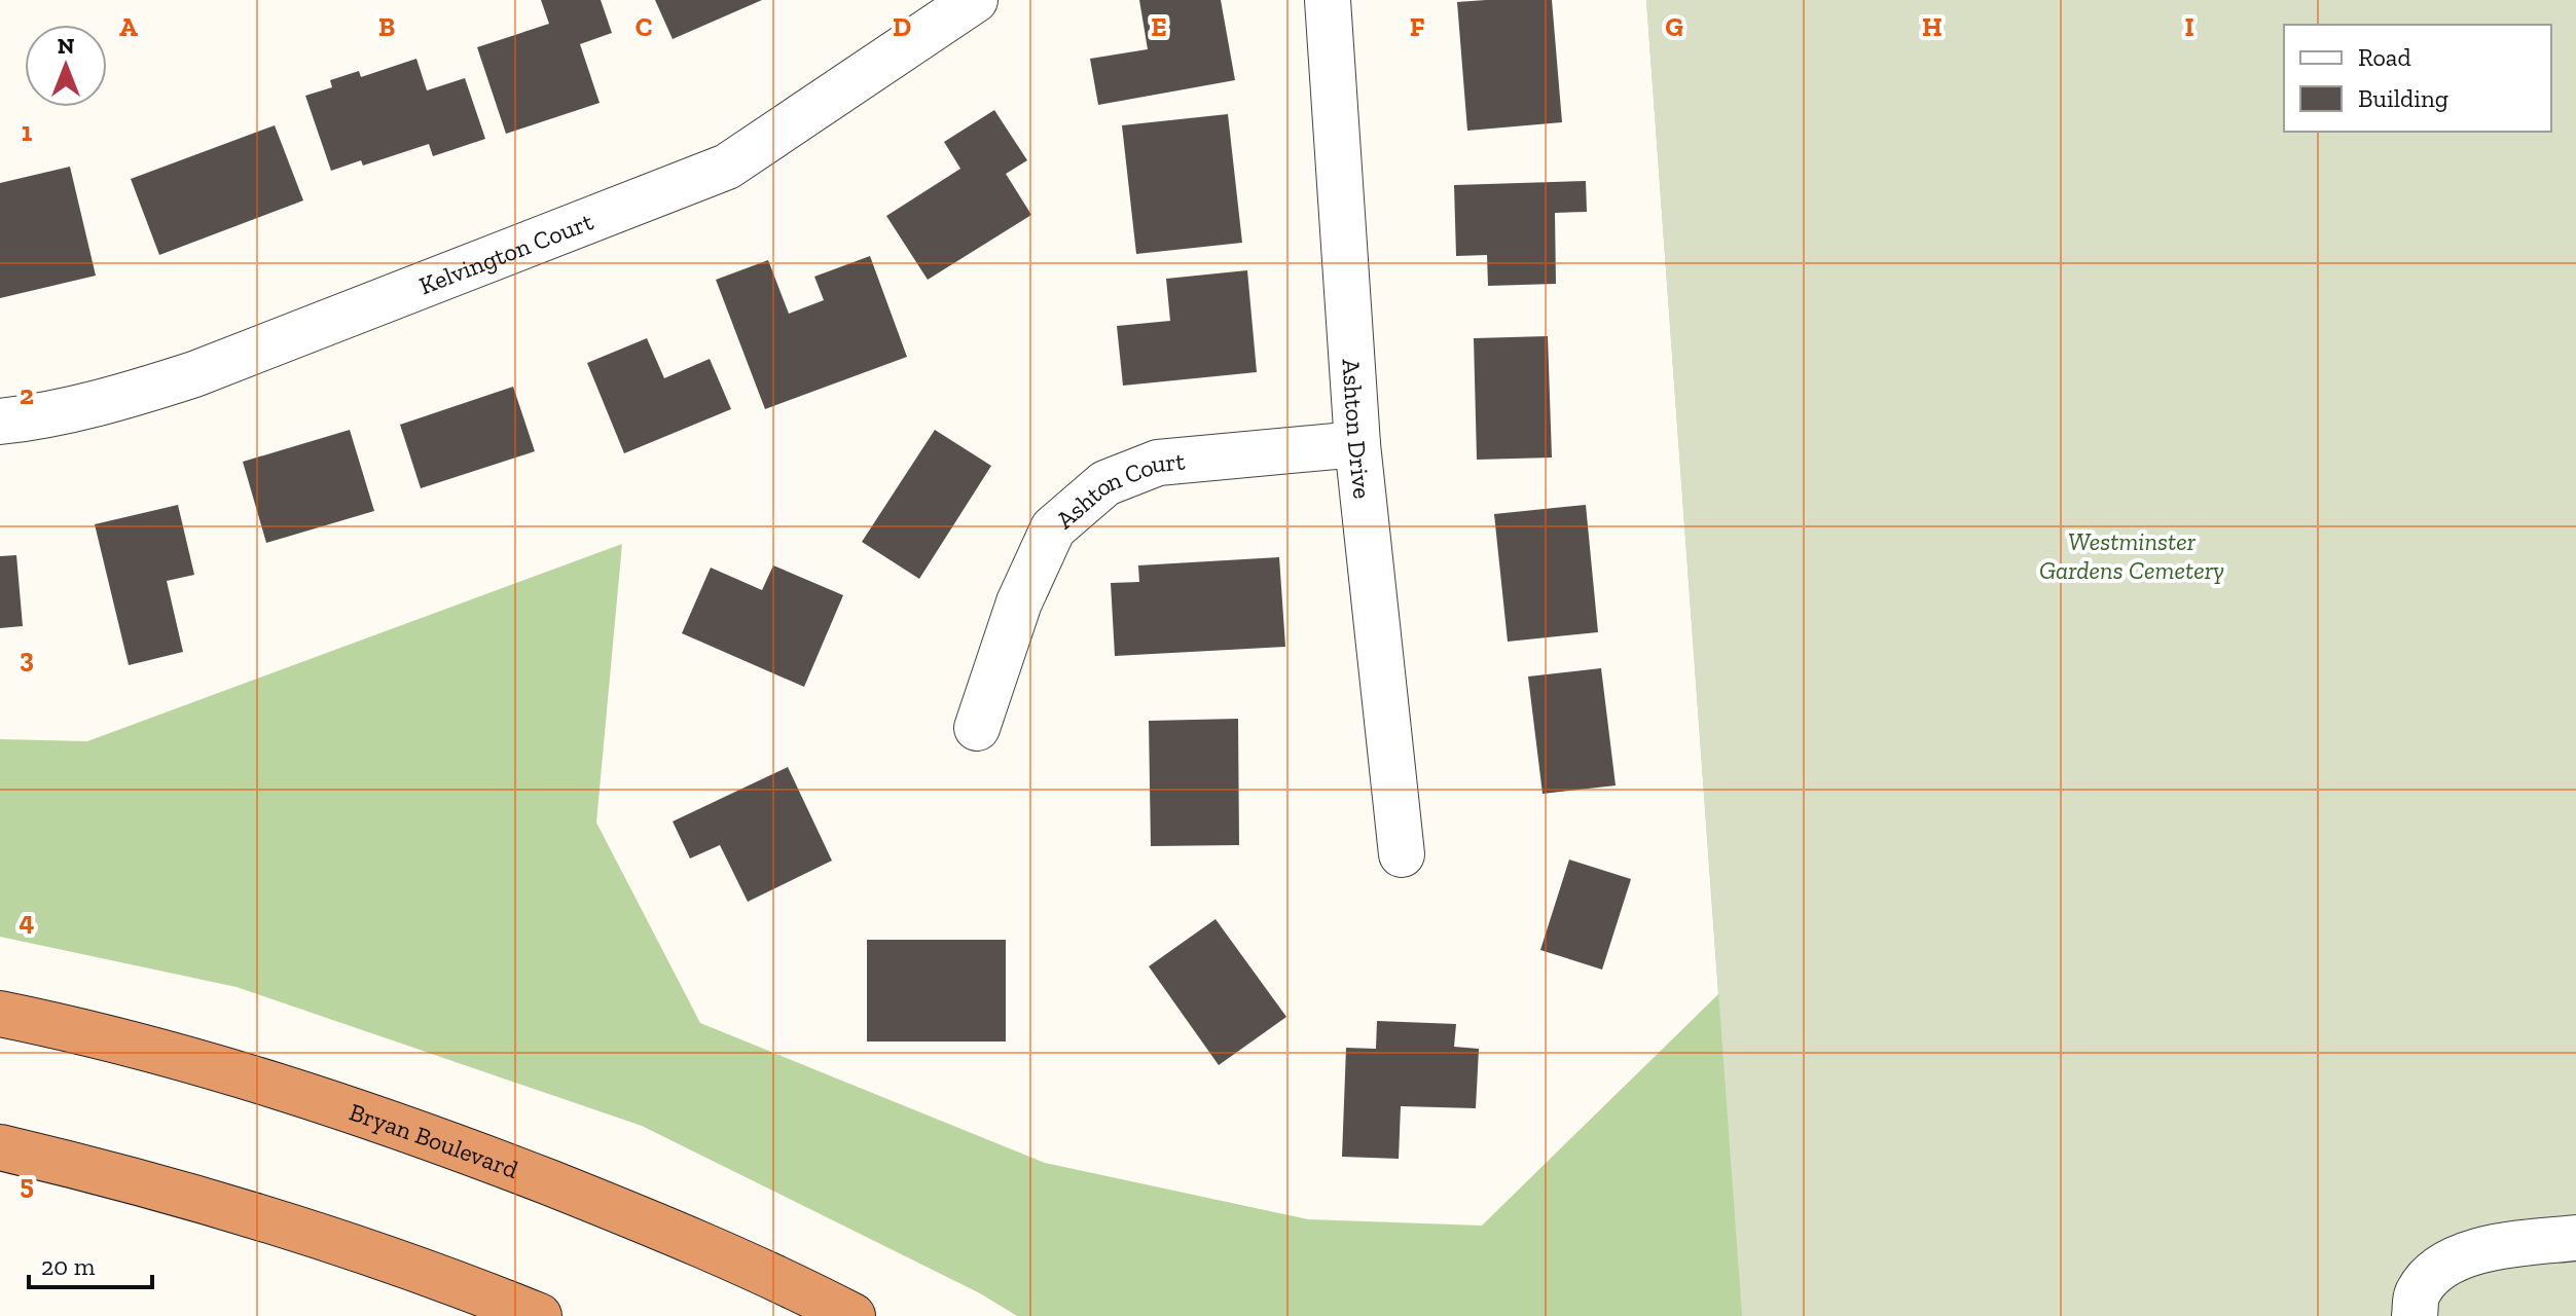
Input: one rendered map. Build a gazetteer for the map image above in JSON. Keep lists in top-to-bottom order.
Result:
{
  "streets": {
    "highway": ["Bryan Boulevard"],
    "street": ["Kelvington Court", "Ashton Drive", "Ashton Court"]
  },
  "crossings": [
    ["Ashton Drive", "Ashton Court"]
  ],
  "parks": ["Westminster Gardens Cemetery"],
  "legend": ["Road", "Building"],
  "scale_bar": "20 m",
  "north": "top",
  "grid": {
    "columns": [
      "A",
      "B",
      "C",
      "D",
      "E",
      "F",
      "G",
      "H",
      "I"
    ],
    "rows": [
      "1",
      "2",
      "3",
      "4",
      "5"
    ]
  }
}
